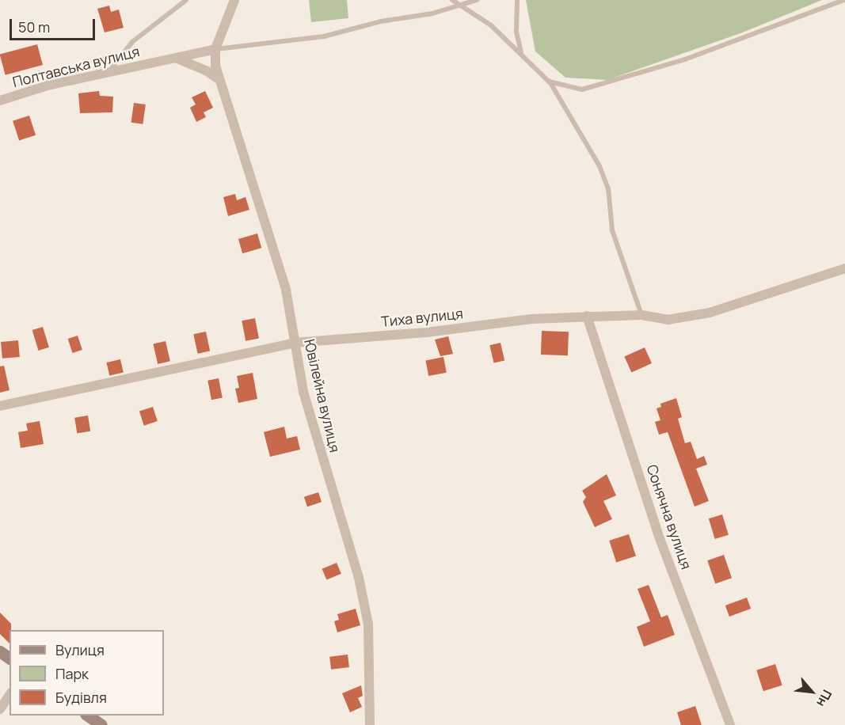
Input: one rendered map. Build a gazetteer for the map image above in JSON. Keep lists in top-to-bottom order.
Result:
{
  "streets": {
    "street": [
      "Полтавська вулиця",
      "Тиха вулиця",
      "Ювілейна вулиця",
      "Сонячна вулиця"
    ]
  },
  "crossings": [
    ["Полтавська вулиця", "Ювілейна вулиця"],
    ["Тиха вулиця", "Ювілейна вулиця"],
    ["Тиха вулиця", "Сонячна вулиця"]
  ],
  "legend": ["Вулиця", "Парк", "Будівля"],
  "scale_bar": "50 m",
  "north": "bottom right"
}
